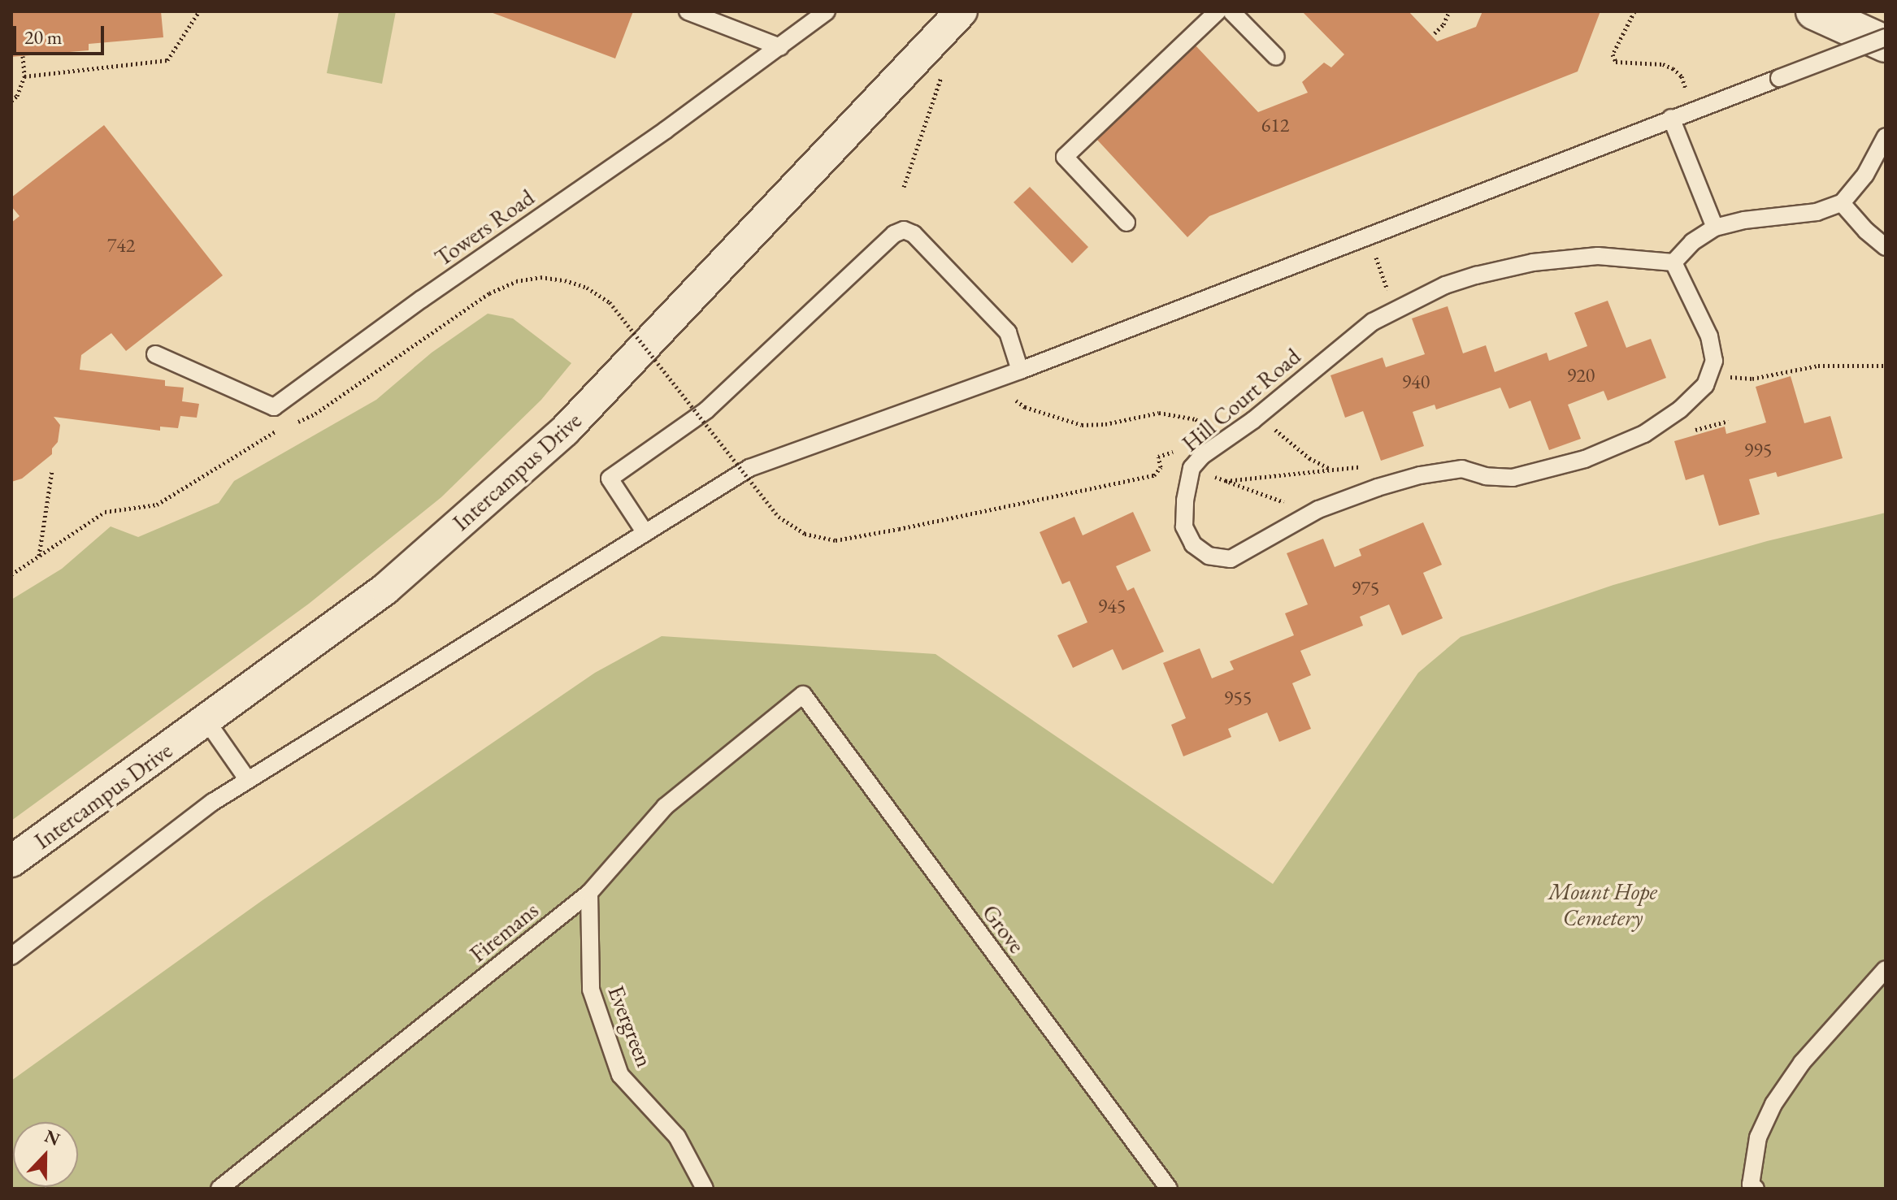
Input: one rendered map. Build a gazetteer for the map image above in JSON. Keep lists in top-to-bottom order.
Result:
{
  "streets": {
    "street": ["Intercampus Drive"],
    "lane": [
      "Towers Road",
      "Hill Court Road",
      "Grove",
      "Firemans",
      "Evergreen"
    ]
  },
  "crossings": [
    ["Grove", "Firemans"],
    ["Firemans", "Evergreen"]
  ],
  "parks": ["Mount Hope Cemetery"],
  "house_numbers": [
    "612",
    "742",
    "920",
    "940",
    "995",
    "975",
    "945",
    "955"
  ],
  "scale_bar": "20 m",
  "north": "top"
}
